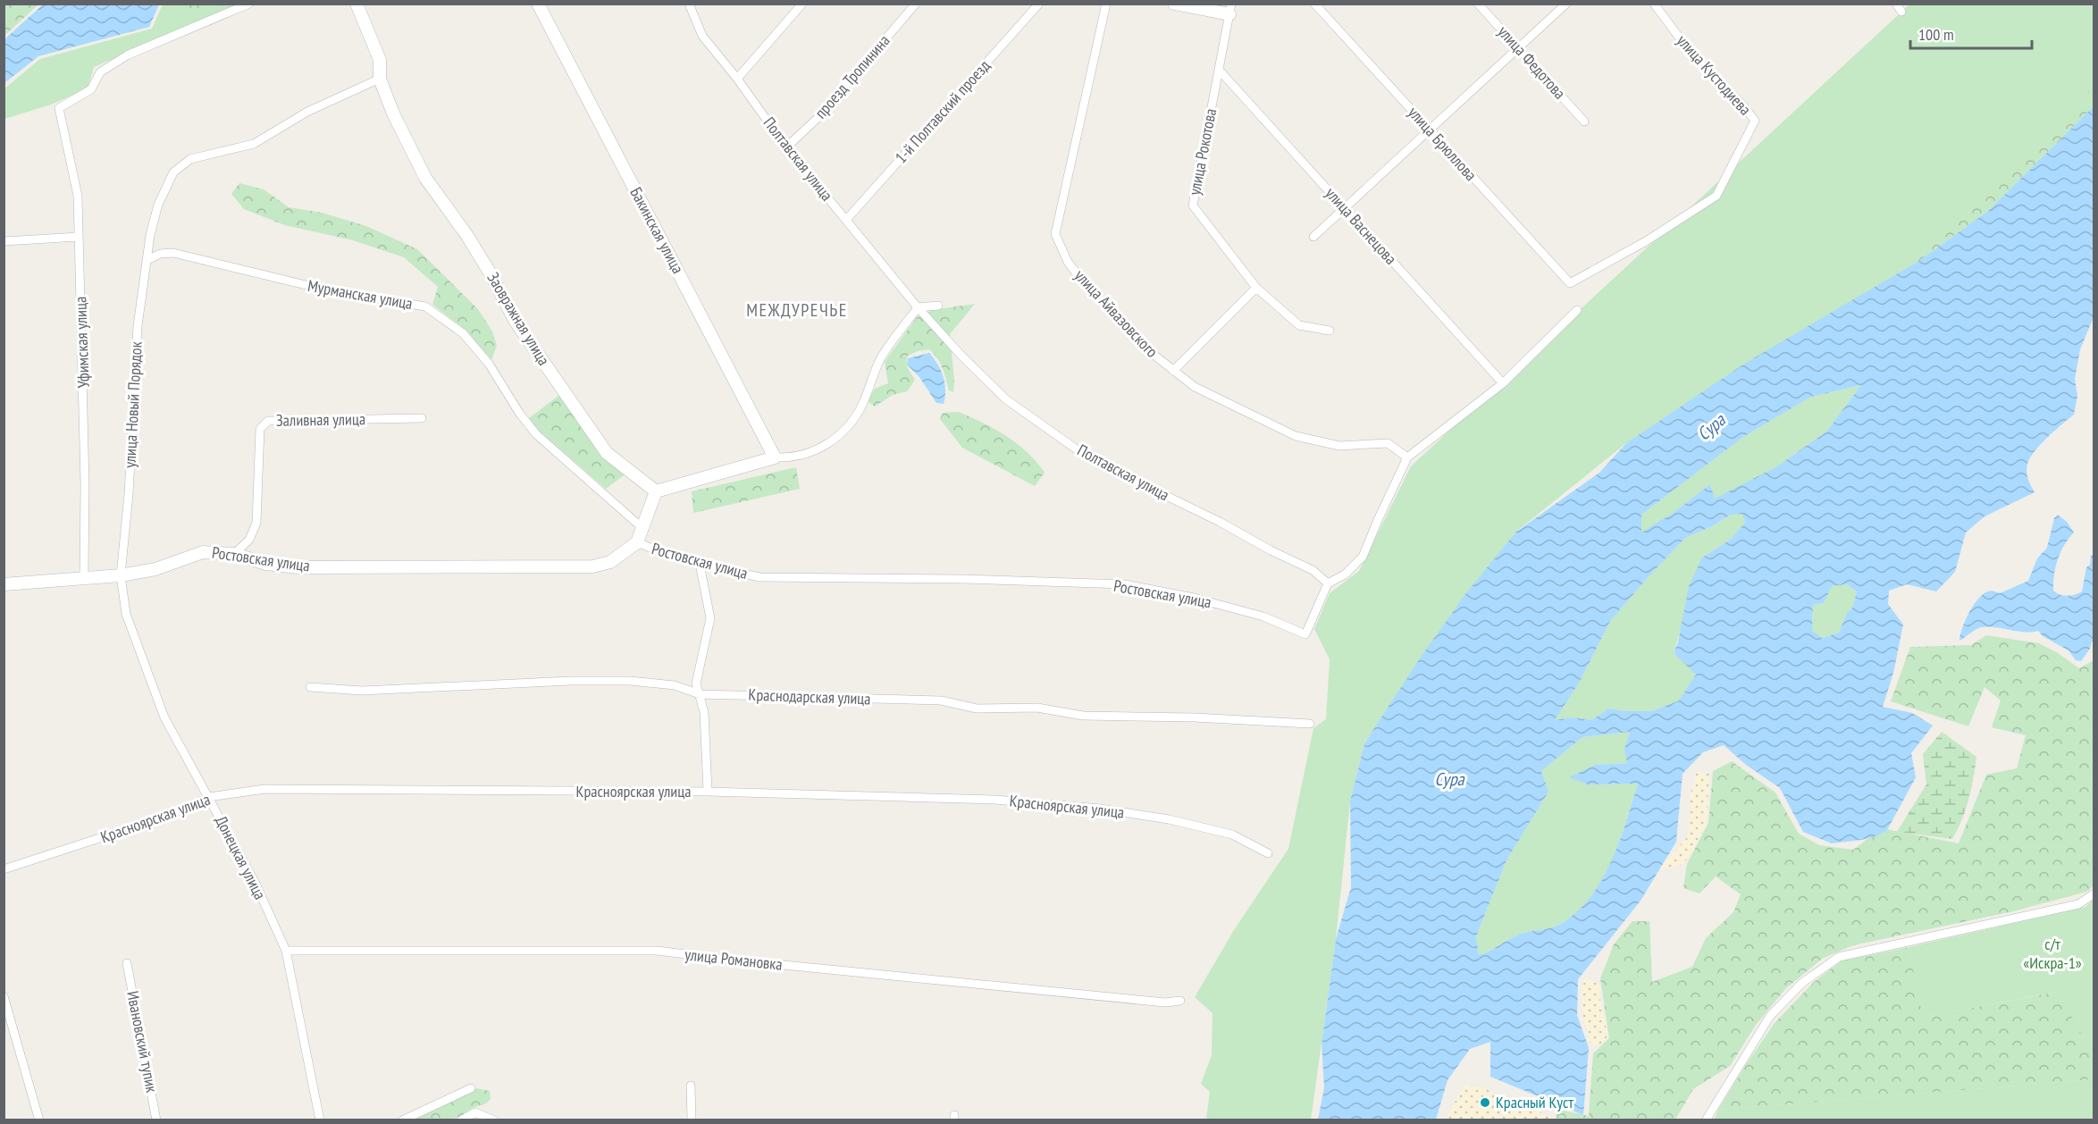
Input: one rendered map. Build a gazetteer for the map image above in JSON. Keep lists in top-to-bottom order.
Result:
{
  "streets": {
    "street": [
      "улица Федотова",
      "улица Кустодиева",
      "проезд Тропинина",
      "1-й Полтавский проезд",
      "улица Брюллова",
      "улица Рокотова",
      "Полтавская улица",
      "улица Васнецова",
      "Бакинская улица",
      "Мурманская улица",
      "улица Айвазовского",
      "Заовражная улица",
      "Уфимская улица",
      "улица Новый Порядок",
      "Заливная улица",
      "Ростовская улица",
      "Краснодарская улица",
      "Красноярская улица",
      "Донецкая улица",
      "улица Романовка",
      "Ивановский тупик"
    ]
  },
  "crossings": [
    ["улица Кустодиева", "улица Брюллова"],
    ["проезд Тропинина", "Полтавская улица"],
    ["1-й Полтавский проезд", "Полтавская улица"],
    ["улица Рокотова", "улица Васнецова"],
    ["Полтавская улица", "Ростовская улица"],
    ["Мурманская улица", "улица Новый Порядок"],
    ["Заовражная улица", "улица Новый Порядок"],
    ["Уфимская улица", "Ростовская улица"],
    ["улица Новый Порядок", "Ростовская улица"],
    ["улица Новый Порядок", "Донецкая улица"],
    ["Заливная улица", "Ростовская улица"],
    ["Ростовская улица", "Донецкая улица"],
    ["Красноярская улица", "Донецкая улица"],
    ["Донецкая улица", "улица Романовка"]
  ],
  "districts": ["МЕЖДУРЕЧЬЕ"],
  "water": ["Сура"],
  "parks": ["с/т «Искра-1»"],
  "places": ["Красный Куст"],
  "scale_bar": "100 m"
}
